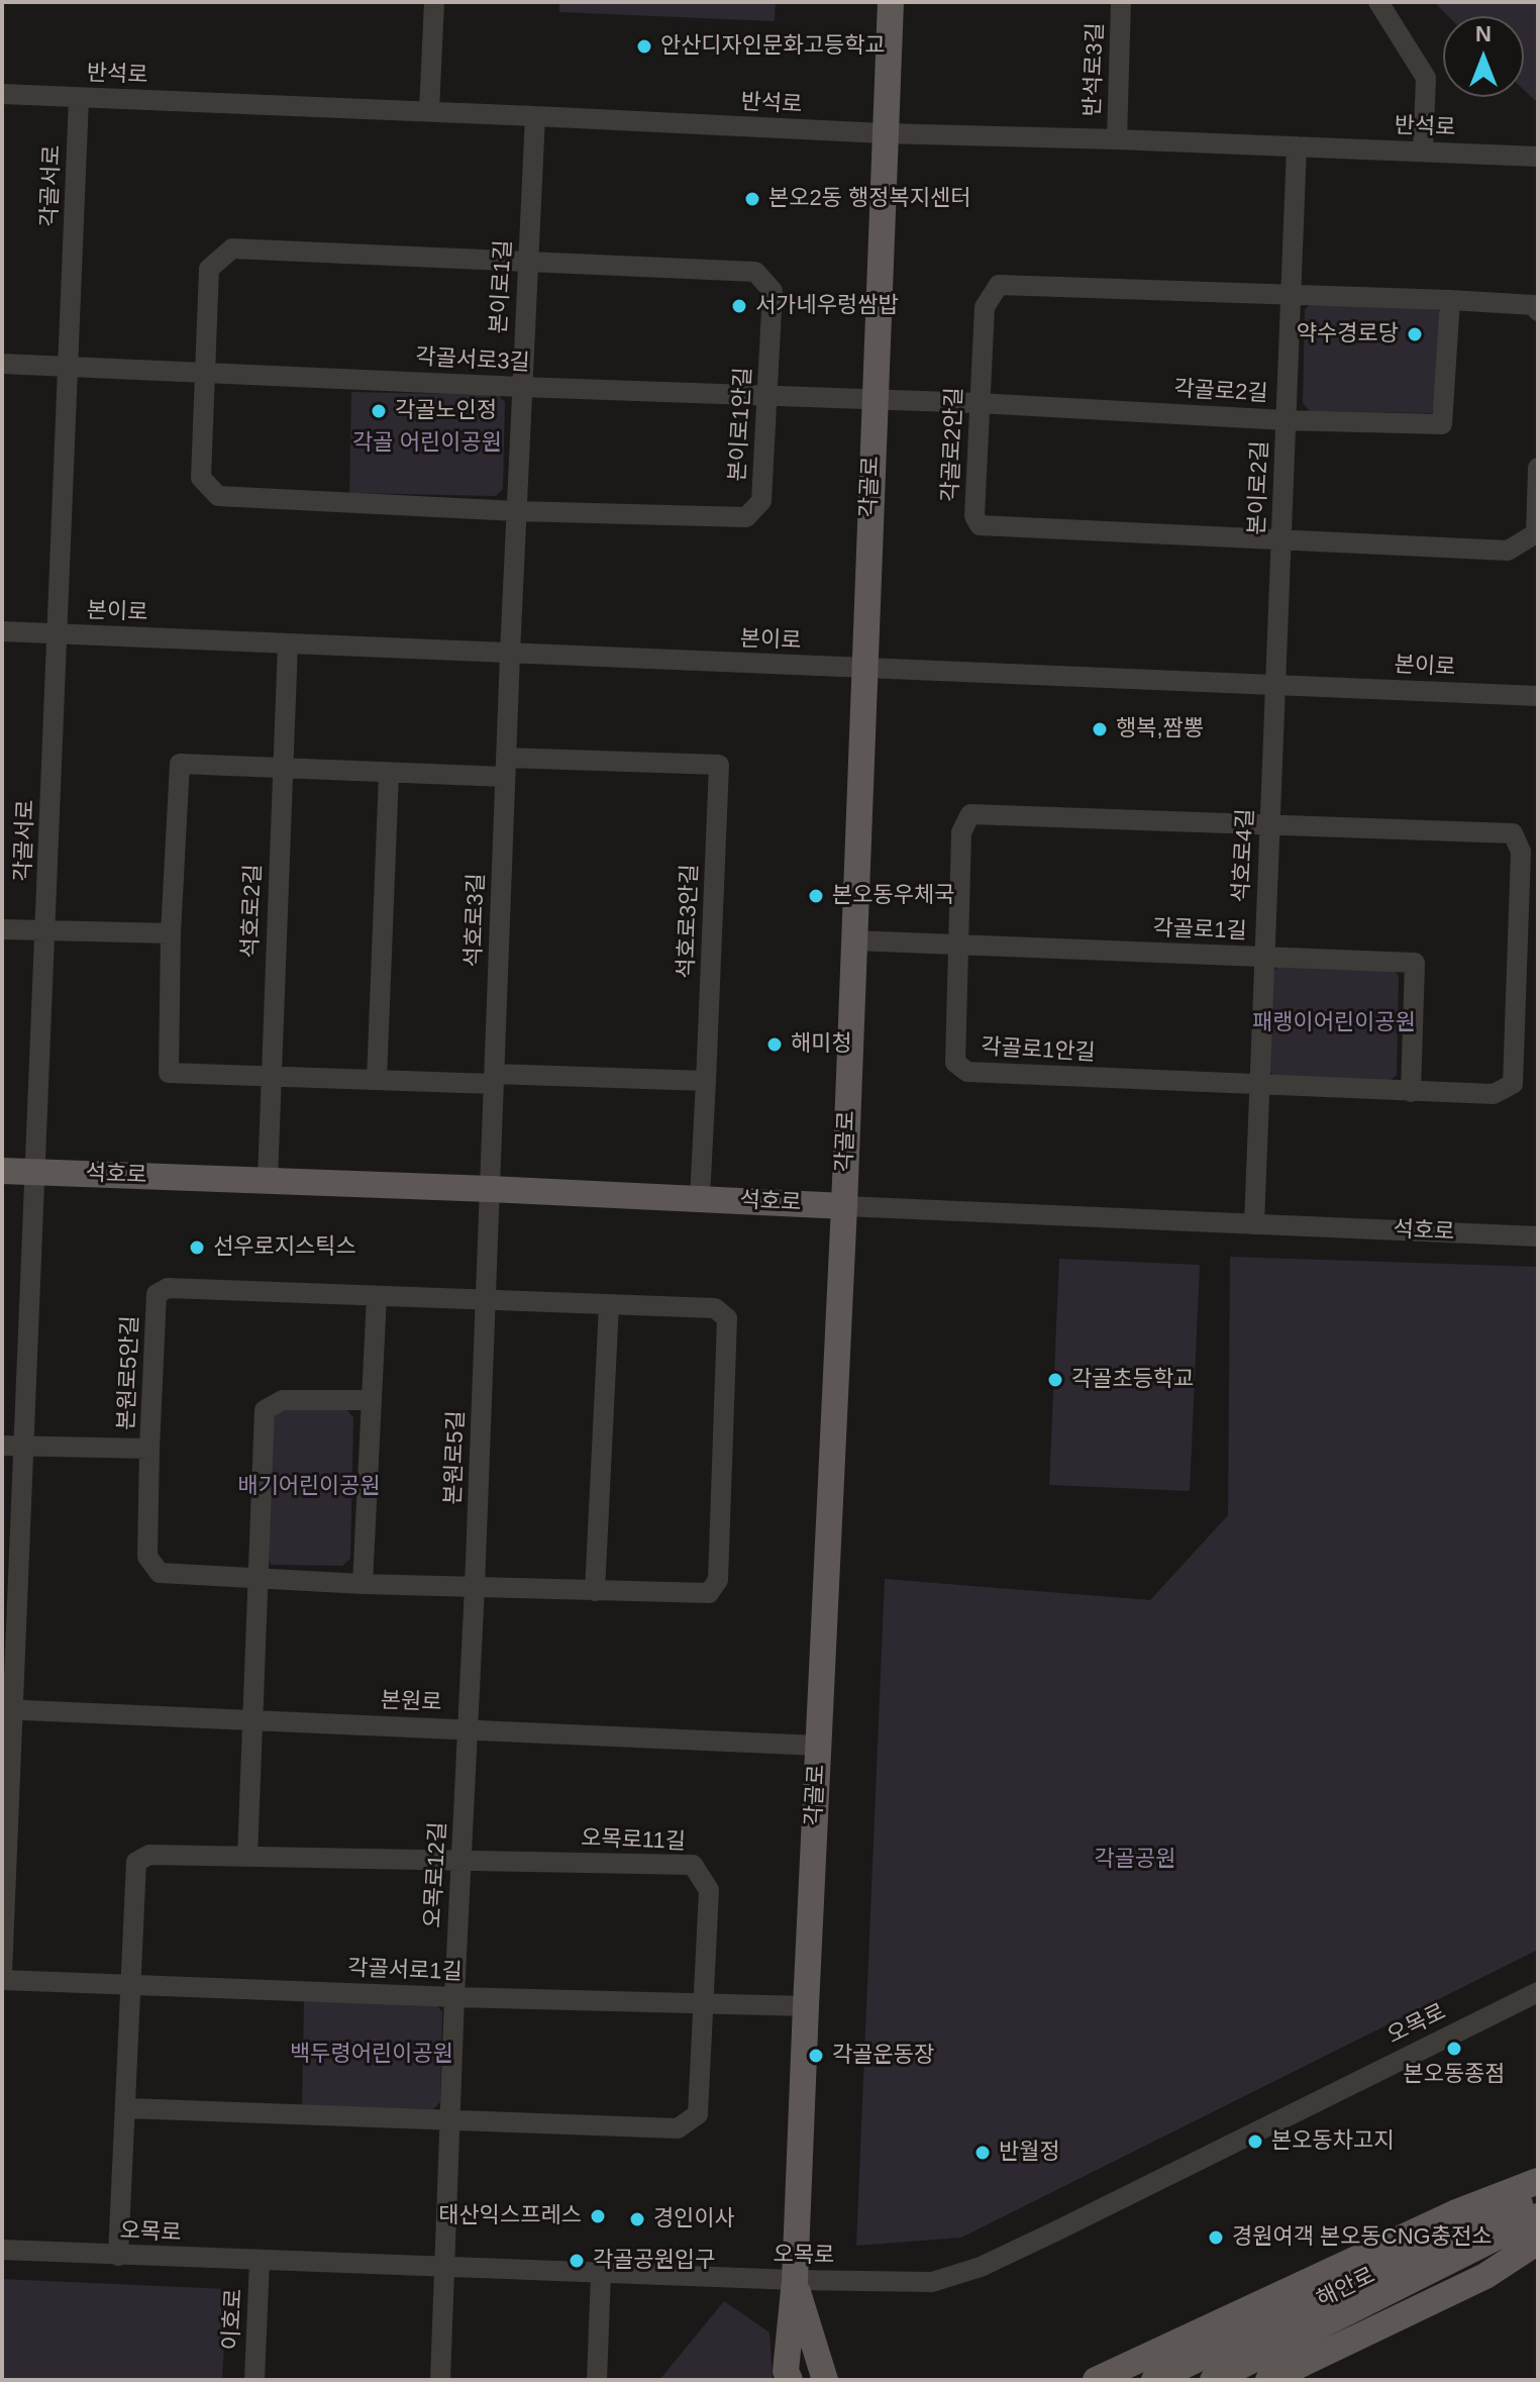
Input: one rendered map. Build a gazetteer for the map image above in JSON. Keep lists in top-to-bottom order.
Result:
{
  "streets": {
    "main road": ["각골로", "석호로", "해안로"],
    "street": [
      "반석로3길",
      "반석로",
      "각골서로",
      "본이로1길",
      "각골서로3길",
      "각골로2길",
      "본이로1안길",
      "각골로2안길",
      "본이로2길",
      "본이로",
      "석호로4길",
      "석호로2길",
      "석호로3길",
      "석호로3안길",
      "각골로1길",
      "각골로1안길",
      "본원로5안길",
      "본원로5길",
      "본원로",
      "오목로11길",
      "오목로12길",
      "각골서로1길",
      "오목로",
      "이호로"
    ]
  },
  "crossings": [
    ["반석로3길", "반석로"],
    ["반석로", "각골서로"],
    ["반석로", "본이로1길"],
    ["반석로", "각골로"],
    ["반석로", "본이로2길"],
    ["각골서로", "각골서로3길"],
    ["각골서로", "본이로"],
    ["각골서로", "석호로"],
    ["각골서로", "본원로"],
    ["본이로1길", "각골서로3길"],
    ["본이로1길", "본이로1안길"],
    ["본이로1길", "본이로"],
    ["본이로1길", "석호로3길"],
    ["각골서로3길", "각골로2길"],
    ["각골서로3길", "본이로1안길"],
    ["각골서로3길", "각골로"],
    ["각골로2길", "각골로2안길"],
    ["각골로2길", "각골로"],
    ["각골로2길", "본이로2길"],
    ["각골로2안길", "본이로2길"],
    ["각골로", "본이로"],
    ["각골로", "각골로1길"],
    ["각골로", "석호로"],
    ["각골로", "본원로"],
    ["각골로", "각골서로1길"],
    ["각골로", "오목로"],
    ["본이로2길", "본이로"],
    ["본이로2길", "석호로4길"],
    ["본이로", "석호로4길"],
    ["본이로", "석호로2길"],
    ["본이로", "석호로3길"],
    ["석호로4길", "각골로1길"],
    ["석호로4길", "각골로1안길"],
    ["석호로4길", "석호로"],
    ["석호로2길", "석호로3안길"],
    ["석호로2길", "석호로"],
    ["석호로3길", "석호로3안길"],
    ["석호로3길", "석호로"],
    ["석호로3길", "본원로5길"],
    ["각골로1길", "각골로1안길"],
    ["석호로", "본원로5길"],
    ["본원로5안길", "본원로5길"],
    ["본원로5길", "본원로"],
    ["본원로5길", "오목로12길"],
    ["본원로", "오목로12길"],
    ["오목로11길", "오목로12길"],
    ["오목로11길", "각골서로1길"],
    ["오목로11길", "오목로"],
    ["오목로12길", "각골서로1길"],
    ["오목로12길", "오목로"],
    ["오목로", "이호로"]
  ],
  "parks": [
    "각골 어린이공원",
    "패랭이어린이공원",
    "배기어린이공원",
    "각골공원",
    "백두령어린이공원"
  ],
  "places": [
    "안산디자인문화고등학교",
    "본오2동 행정복지센터",
    "서가네우렁쌈밥",
    "약수경로당",
    "각골노인정",
    "행복,짬뽕",
    "본오동우체국",
    "해미청",
    "선우로지스틱스",
    "각골초등학교",
    "본오동종점",
    "각골운동장",
    "본오동차고지",
    "반월정",
    "태산익스프레스",
    "경인이사",
    "경원여객 본오동CNG충전소",
    "각골공원입구"
  ],
  "north": "top"
}
